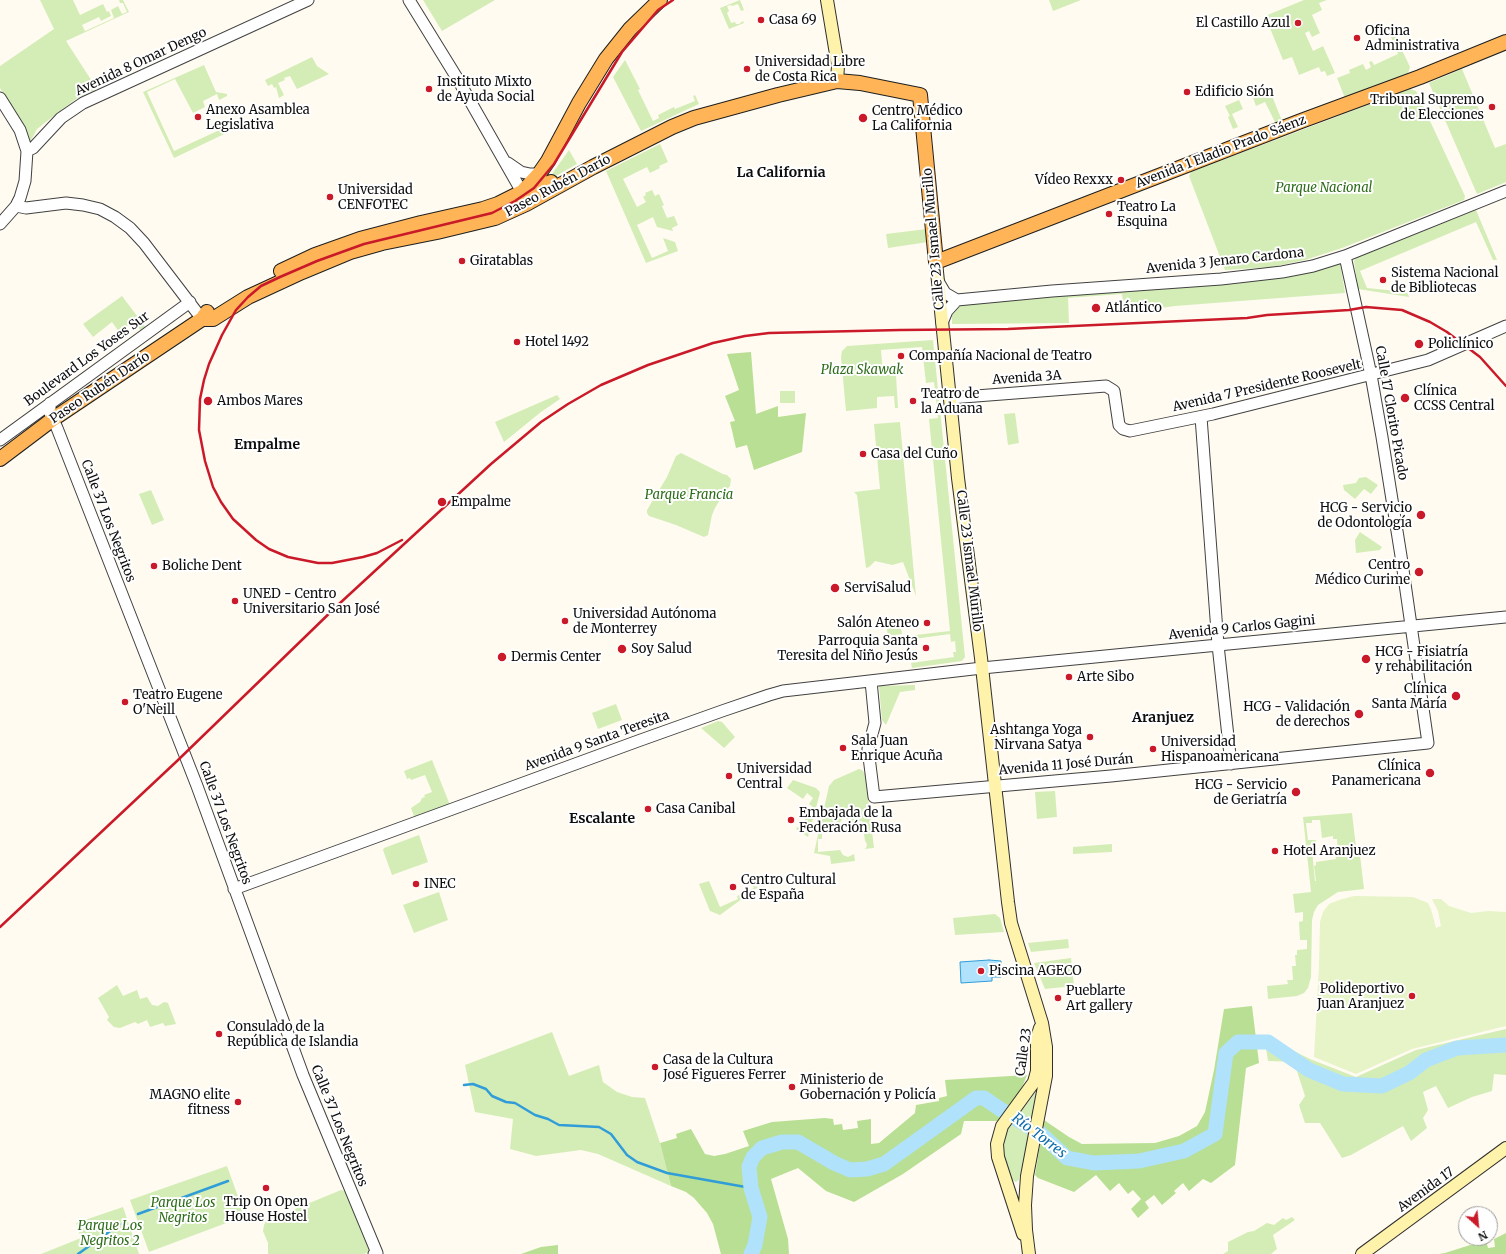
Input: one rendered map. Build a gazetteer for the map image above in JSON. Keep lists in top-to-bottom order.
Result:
{
  "streets": {
    "highway": ["Avenida 1 Eladio Prado Sáenz", "Paseo Rubén Darío", "Calle 23 Ismael Murillo"],
    "main road": ["Calle 23", "Avenida 17"],
    "street": [
      "Avenida 8 Omar Dengo",
      "Avenida 3 Jenaro Cardona",
      "Boulevard Los Yoses Sur",
      "Avenida 3A",
      "Avenida 7 Presidente Roosevelt",
      "Calle 17 Clorito Picado",
      "Calle 37 Los Negritos",
      "Avenida 9 Carlos Gagini",
      "Avenida 9 Santa Teresita",
      "Avenida 11 José Durán"
    ]
  },
  "crossings": [
    ["Avenida 1 Eladio Prado Sáenz", "Calle 23 Ismael Murillo"],
    ["Paseo Rubén Darío", "Calle 23 Ismael Murillo"],
    ["Paseo Rubén Darío", "Calle 37 Los Negritos"],
    ["Calle 23 Ismael Murillo", "Avenida 3A"],
    ["Calle 23 Ismael Murillo", "Avenida 9 Carlos Gagini"],
    ["Calle 23 Ismael Murillo", "Avenida 9 Santa Teresita"],
    ["Calle 23 Ismael Murillo", "Avenida 11 José Durán"],
    ["Calle 23 Ismael Murillo", "Calle 23"],
    ["Avenida 3 Jenaro Cardona", "Calle 17 Clorito Picado"],
    ["Boulevard Los Yoses Sur", "Calle 37 Los Negritos"],
    ["Avenida 3A", "Avenida 7 Presidente Roosevelt"],
    ["Avenida 7 Presidente Roosevelt", "Calle 17 Clorito Picado"],
    ["Calle 17 Clorito Picado", "Avenida 9 Carlos Gagini"],
    ["Calle 17 Clorito Picado", "Avenida 11 José Durán"],
    ["Calle 37 Los Negritos", "Avenida 9 Santa Teresita"],
    ["Avenida 9 Carlos Gagini", "Avenida 9 Santa Teresita"],
    ["Avenida 9 Santa Teresita", "Avenida 11 José Durán"]
  ],
  "districts": [
    "La California",
    "Empalme",
    "Aranjuez",
    "Escalante"
  ],
  "water": ["Río Torres"],
  "parks": [
    "Parque Nacional",
    "Plaza Skawak",
    "Parque Francia",
    "Parque Los Negritos",
    "Parque Los Negritos 2"
  ],
  "places": [
    "Casa 69",
    "El Castillo Azul",
    "Oficina Administrativa",
    "Universidad Libre de Costa Rica",
    "Instituto Mixto de Ayuda Social",
    "Edificio Sión",
    "Tribunal Supremo de Elecciones",
    "Anexo Asamblea Legislativa",
    "Centro Médico La California",
    "Vídeo Rexxx",
    "Universidad CENFOTEC",
    "Teatro La Esquina",
    "Giratablas",
    "Sistema Nacional de Bibliotecas",
    "Atlántico",
    "Hotel 1492",
    "Policlínico",
    "Compañía Nacional de Teatro",
    "Clínica CCSS Central",
    "Ambos Mares",
    "Teatro de la Aduana",
    "Casa del Cuño",
    "Empalme",
    "HCG - Servicio de Odontología",
    "Boliche Dent",
    "Centro Médico Curime",
    "ServiSalud",
    "UNED - Centro Universitario San José",
    "Universidad Autónoma de Monterrey",
    "Salón Ateneo",
    "Parroquia Santa Teresita del Niño Jesús",
    "Soy Salud",
    "Dermis Center",
    "HCG - Fisiatría y rehabilitación",
    "Arte Sibo",
    "Clínica Santa María",
    "Teatro Eugene O'Neill",
    "HCG - Validación de derechos",
    "Ashtanga Yoga Nirvana Satya",
    "Sala Juan Enrique Acuña",
    "Universidad Hispanoamericana",
    "Clínica Panamericana",
    "Universidad Central",
    "HCG - Servicio de Geriatría",
    "Casa Canibal",
    "Embajada de la Federación Rusa",
    "Hotel Aranjuez",
    "INEC",
    "Centro Cultural de España",
    "Piscina AGECO",
    "Polideportivo Juan Aranjuez",
    "Pueblarte Art gallery",
    "Consulado de la República de Islandia",
    "Casa de la Cultura José Figueres Ferrer",
    "Ministerio de Gobernación y Policía",
    "MAGNO elite fitness",
    "Trip On Open House Hostel"
  ],
  "north": "bottom right"
}
